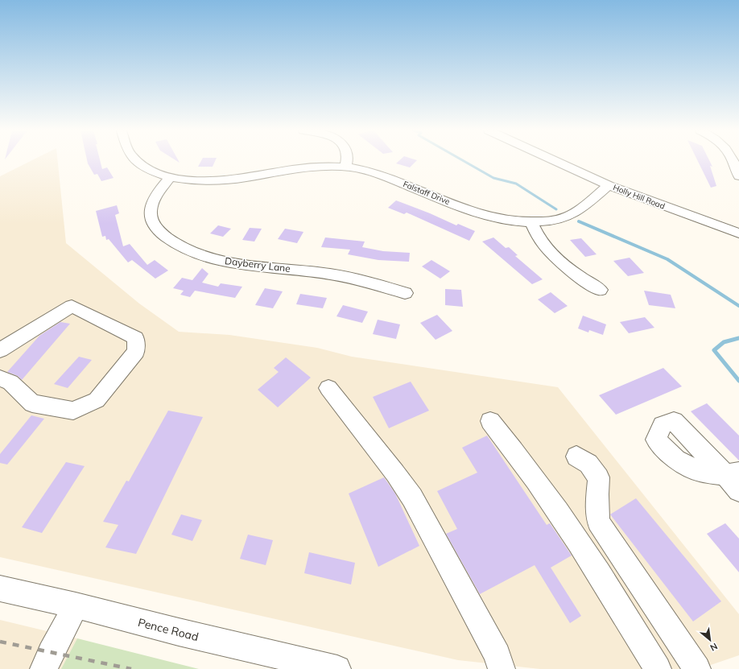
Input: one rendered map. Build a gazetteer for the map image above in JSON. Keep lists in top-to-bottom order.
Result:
{
  "streets": {
    "street": [
      "Falstaff Drive",
      "Holly Hill Road",
      "Dayberry Lane",
      "Pence Road"
    ]
  },
  "crossings": [
    ["Falstaff Drive", "Holly Hill Road"],
    ["Falstaff Drive", "Dayberry Lane"]
  ],
  "north": "bottom right"
}
